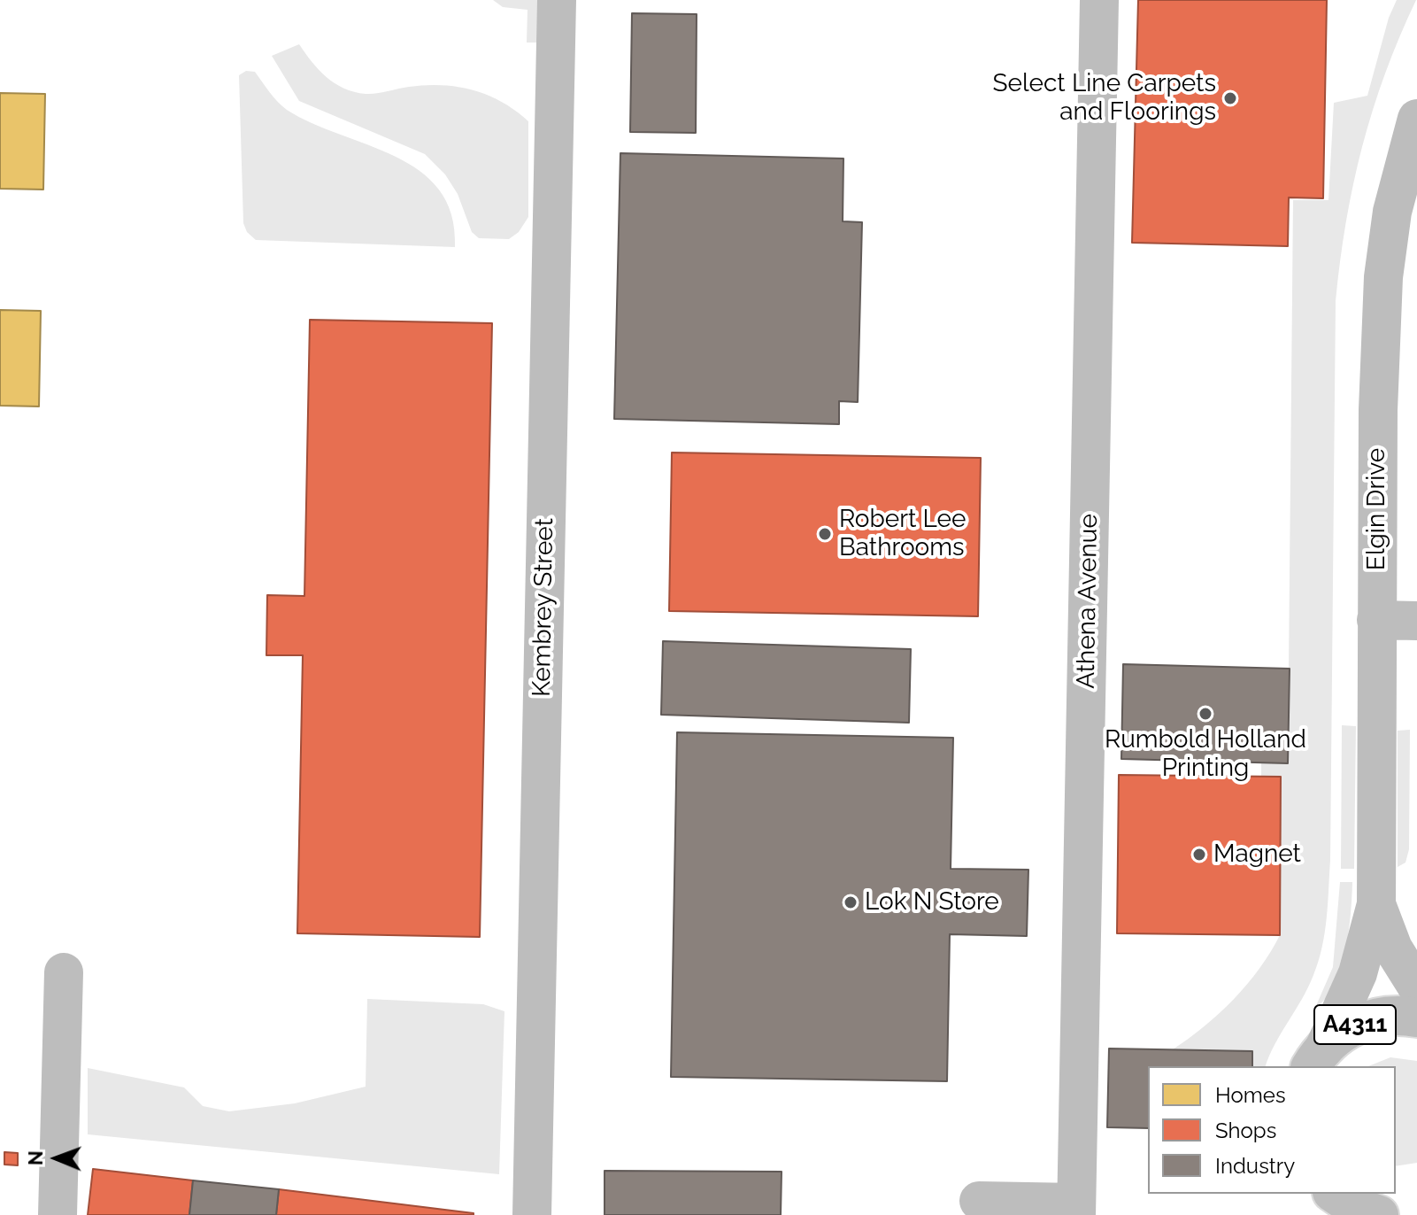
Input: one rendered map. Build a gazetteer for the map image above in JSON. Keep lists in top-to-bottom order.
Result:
{
  "streets": {
    "street": [
      "Elgin Drive",
      "Athena Avenue",
      "Kembrey Street",
      "A4311"
    ]
  },
  "crossings": [
    ["Elgin Drive", "A4311"]
  ],
  "places": [
    "Select Line Carpets and Floorings",
    "Robert Lee Bathrooms",
    "Rumbold Holland Printing",
    "Magnet",
    "Lok N Store"
  ],
  "legend": ["Homes", "Shops", "Industry"],
  "north": "left"
}
